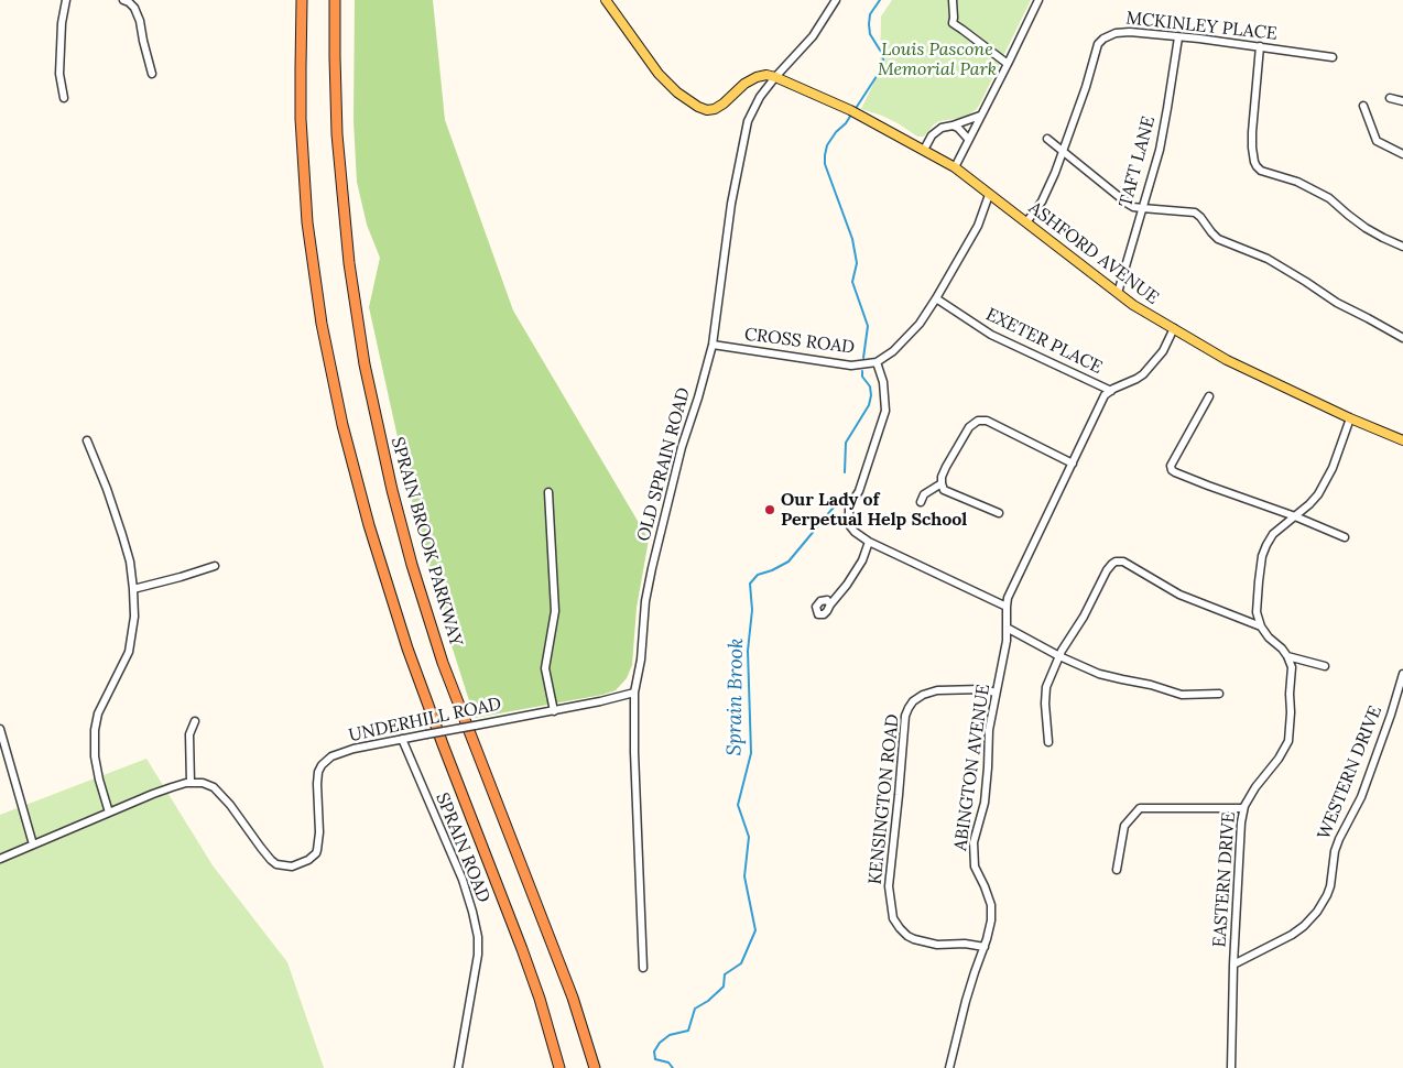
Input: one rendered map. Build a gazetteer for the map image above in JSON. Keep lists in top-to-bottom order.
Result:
{
  "streets": {
    "highway": ["SPRAIN BROOK PARKWAY"],
    "main road": ["ASHFORD AVENUE"],
    "street": [
      "MCKINLEY PLACE",
      "TAFT LANE",
      "CROSS ROAD",
      "EXETER PLACE",
      "OLD SPRAIN ROAD",
      "UNDERHILL ROAD",
      "ABINGTON AVENUE",
      "WESTERN DRIVE",
      "KENSINGTON ROAD",
      "SPRAIN ROAD",
      "EASTERN DRIVE"
    ]
  },
  "crossings": [
    ["MCKINLEY PLACE", "TAFT LANE"],
    ["MCKINLEY PLACE", "ASHFORD AVENUE"],
    ["TAFT LANE", "ASHFORD AVENUE"],
    ["ASHFORD AVENUE", "CROSS ROAD"],
    ["ASHFORD AVENUE", "OLD SPRAIN ROAD"],
    ["CROSS ROAD", "EXETER PLACE"],
    ["CROSS ROAD", "OLD SPRAIN ROAD"],
    ["OLD SPRAIN ROAD", "UNDERHILL ROAD"],
    ["UNDERHILL ROAD", "SPRAIN ROAD"],
    ["ABINGTON AVENUE", "KENSINGTON ROAD"],
    ["WESTERN DRIVE", "EASTERN DRIVE"]
  ],
  "water": ["Sprain Brook"],
  "parks": ["Louis Pascone Memorial Park"],
  "places": ["Our Lady of Perpetual Help School"]
}
